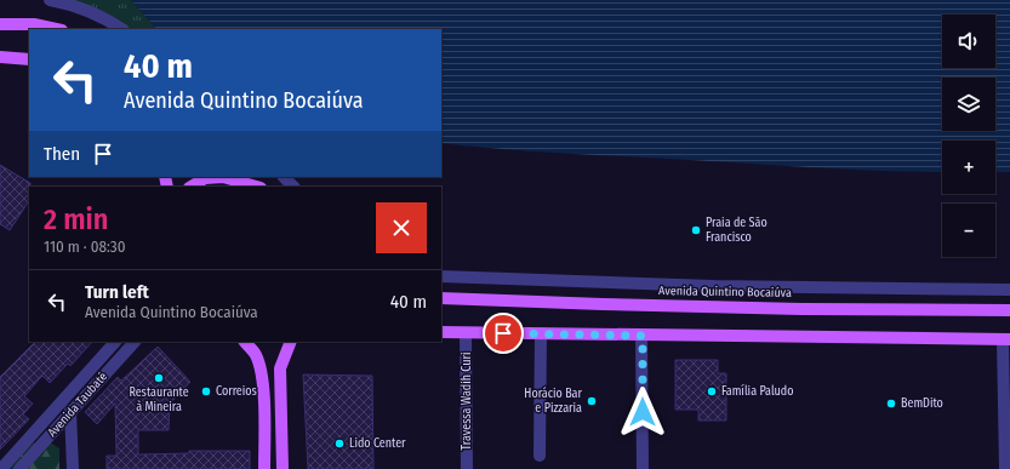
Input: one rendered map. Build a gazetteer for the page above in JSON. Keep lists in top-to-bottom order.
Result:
{
  "streets": {
    "main road": ["Avenida Quintino Bocaiúva"],
    "street": ["Travessa Wadih Curi", "Avenida Taubaté"]
  },
  "places": [
    "Praia de São Francisco",
    "Restaurante à Mineira",
    "Correios",
    "Família Paludo",
    "Horácio Bar e Pizzaria",
    "BemDito",
    "Lido Center"
  ],
  "page": {
    "map_buttons": ["+", "−"],
    "turn": ["40 m", "Avenida Quintino Bocaiúva"],
    "then": "Then",
    "heading": ["2 min", "110 m · 08:30"],
    "list": [
      {
        "name": "Turn left",
        "note": "Avenida Quintino Bocaiúva",
        "value": "40 m"
      }
    ]
  }
}
